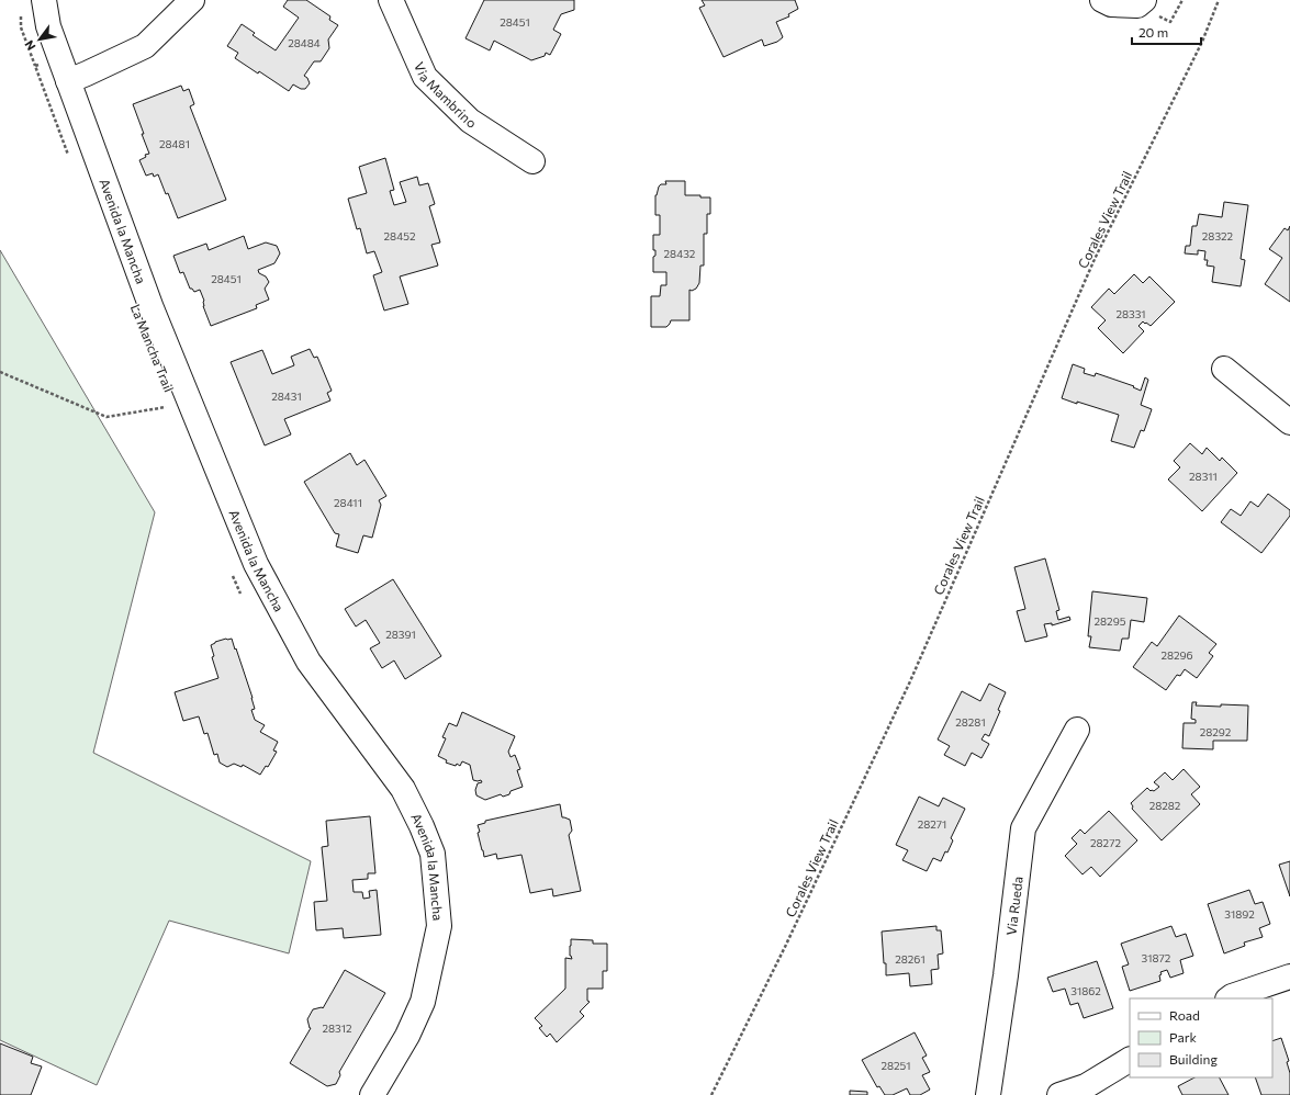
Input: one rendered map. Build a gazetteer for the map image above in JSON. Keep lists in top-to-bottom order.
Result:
{
  "streets": {
    "street": ["Via Mambrino", "Avenida la Mancha", "Via Rueda"],
    "path": ["Corales View Trail", "La Mancha Trail"]
  },
  "house_numbers": [
    "28451",
    "28484",
    "28481",
    "28452",
    "28322",
    "28432",
    "28451",
    "28331",
    "28431",
    "28311",
    "28411",
    "28295",
    "28391",
    "28296",
    "28281",
    "28292",
    "28282",
    "28271",
    "28272",
    "31892",
    "31872",
    "28261",
    "31862",
    "28312",
    "28251"
  ],
  "legend": ["Road", "Park", "Building"],
  "scale_bar": "20 m",
  "north": "bottom left"
}
